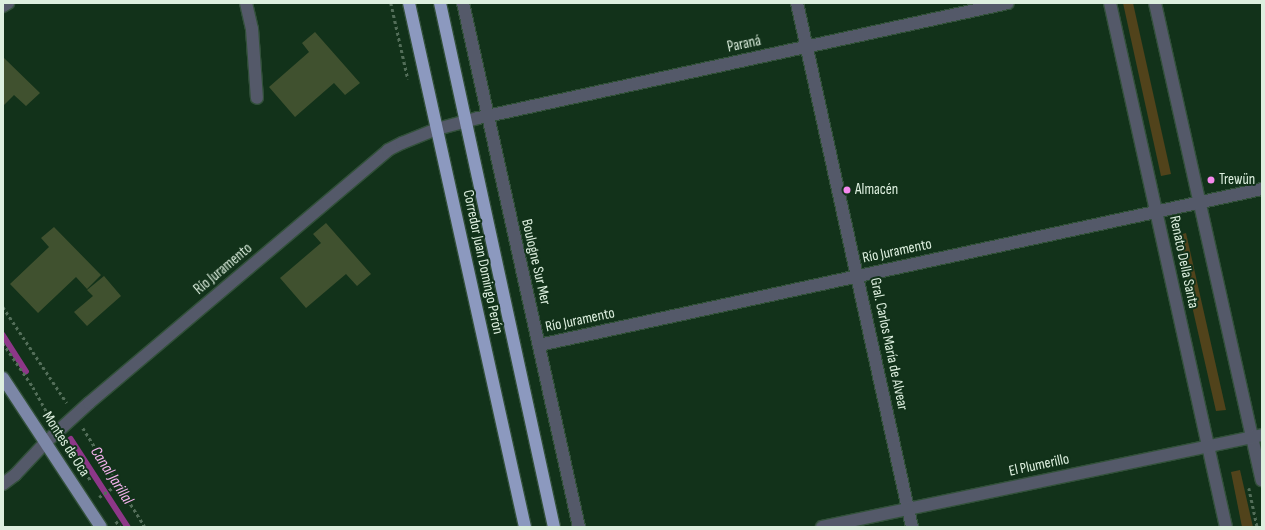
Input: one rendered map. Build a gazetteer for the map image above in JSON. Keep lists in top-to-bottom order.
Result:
{
  "streets": {
    "highway": ["Corredor Juan Domingo Perón"],
    "main road": ["Montes de Oca"],
    "street": [
      "Paraná",
      "Río Juramento",
      "Boulogne Sur Mer",
      "Renato Della Santa",
      "Gral. Carlos María de Alvear",
      "El Plumerillo"
    ]
  },
  "crossings": [
    ["Paraná", "Río Juramento"],
    ["Paraná", "Boulogne Sur Mer"],
    ["Paraná", "Gral. Carlos María de Alvear"],
    ["Río Juramento", "Corredor Juan Domingo Perón"],
    ["Río Juramento", "Boulogne Sur Mer"],
    ["Río Juramento", "Renato Della Santa"],
    ["Río Juramento", "Gral. Carlos María de Alvear"],
    ["Río Juramento", "Montes de Oca"],
    ["Renato Della Santa", "El Plumerillo"],
    ["Gral. Carlos María de Alvear", "El Plumerillo"]
  ],
  "water": ["Canal Jarillal"],
  "places": ["Trewün", "Almacén"]
}
